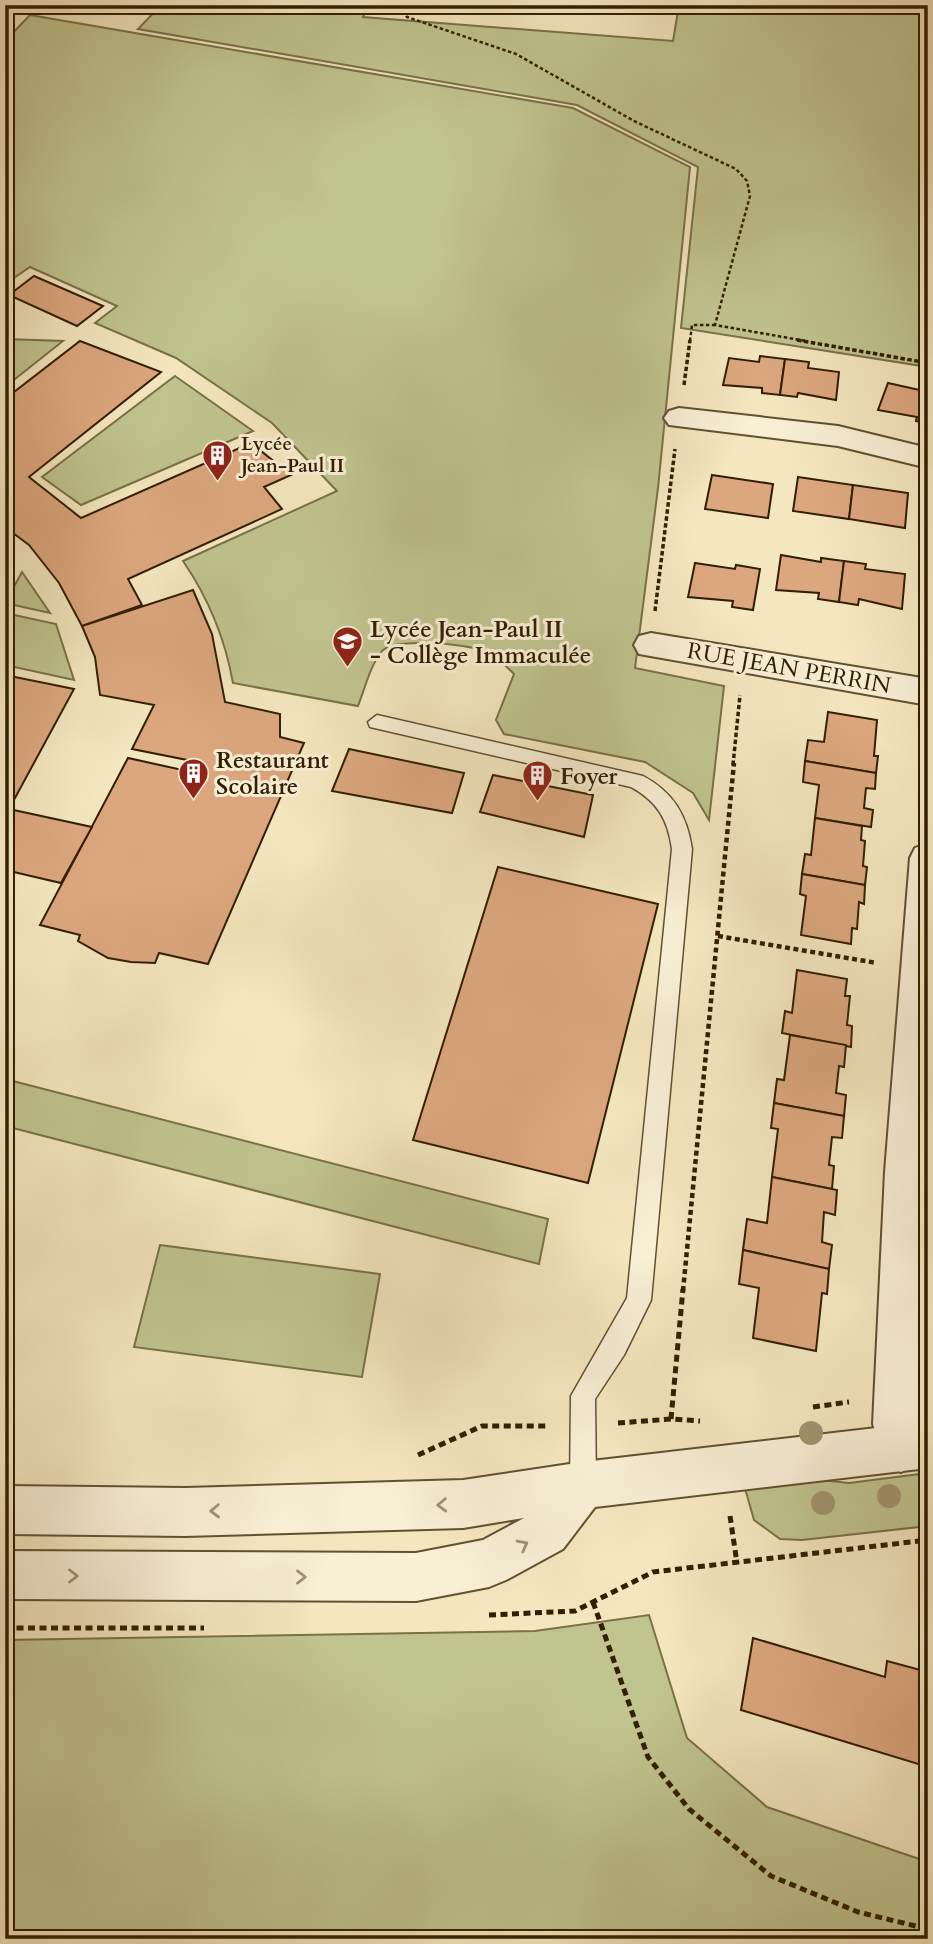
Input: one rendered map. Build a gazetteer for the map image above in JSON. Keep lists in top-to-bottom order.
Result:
{
  "streets": {
    "street": ["RUE JEAN PERRIN"]
  },
  "places": {
    "building": ["Lycée Jean-Paul II", "Restaurant Scolaire", "Foyer"],
    "school or university": ["Lycée Jean-Paul II - Collège Immaculée"]
  }
}
